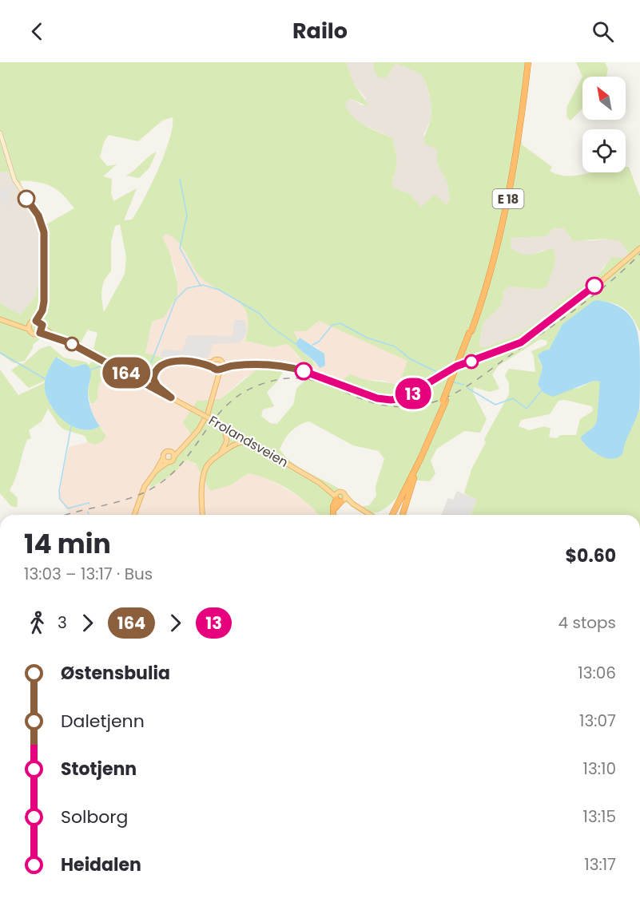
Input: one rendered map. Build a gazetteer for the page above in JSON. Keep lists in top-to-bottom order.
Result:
{
  "streets": {
    "highway": ["E 18"],
    "main road": ["Frolandsveien"]
  },
  "lines": ["bus line 164", "bus line 13"],
  "north": "top left",
  "page": {
    "header": "Railo",
    "on_map": ["164", "13"],
    "heading": ["14 min", "13:03 – 13:17 · Bus", "$0.60"],
    "legs": [
      "3",
      "164",
      "13",
      "4 stops"
    ],
    "list": [
      {
        "name": "Østensbulia",
        "value": "13:06"
      },
      {
        "name": "Daletjenn",
        "value": "13:07"
      },
      {
        "name": "Stotjenn",
        "value": "13:10"
      },
      {
        "name": "Solborg",
        "value": "13:15"
      },
      {
        "name": "Heidalen",
        "value": "13:17"
      }
    ]
  }
}
